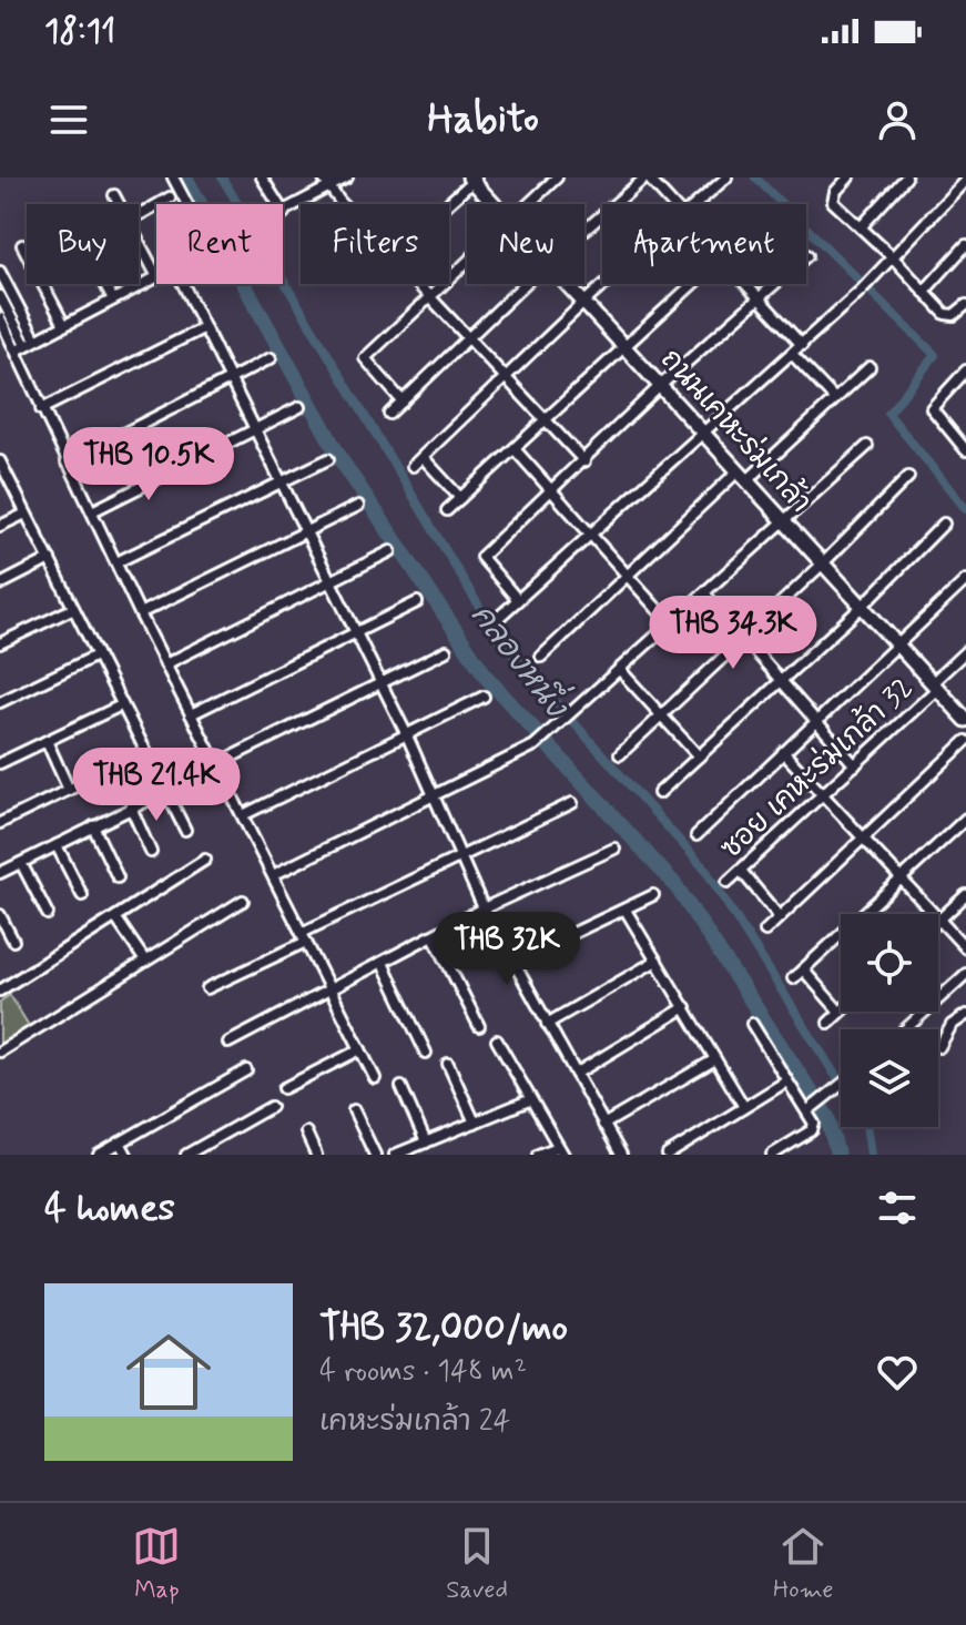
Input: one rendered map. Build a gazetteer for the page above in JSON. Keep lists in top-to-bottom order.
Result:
{
  "streets": {
    "street": ["ถนนเคหะร่มเกล้า", "ซอย เคหะร่มเกล้า 32"]
  },
  "crossings": [
    ["ถนนเคหะร่มเกล้า", "ซอย เคหะร่มเกล้า 32"]
  ],
  "water": ["คลองหนึ่ง"],
  "page": {
    "status": "18:11",
    "header": "Habito",
    "chip": [
      "Buy",
      "Rent",
      "Filters",
      "New",
      "Apartment"
    ],
    "price": [
      "THB 10.5K",
      "THB 34.3K",
      "THB 21.4K",
      "THB 32K"
    ],
    "heading": "4 homes",
    "list": [
      {
        "name": "THB 32,000/mo",
        "note": "4 rooms · 148 m² · เคหะร่มเกล้า 24"
      }
    ],
    "tabs": ["Map", "Saved", "Home"]
  }
}
